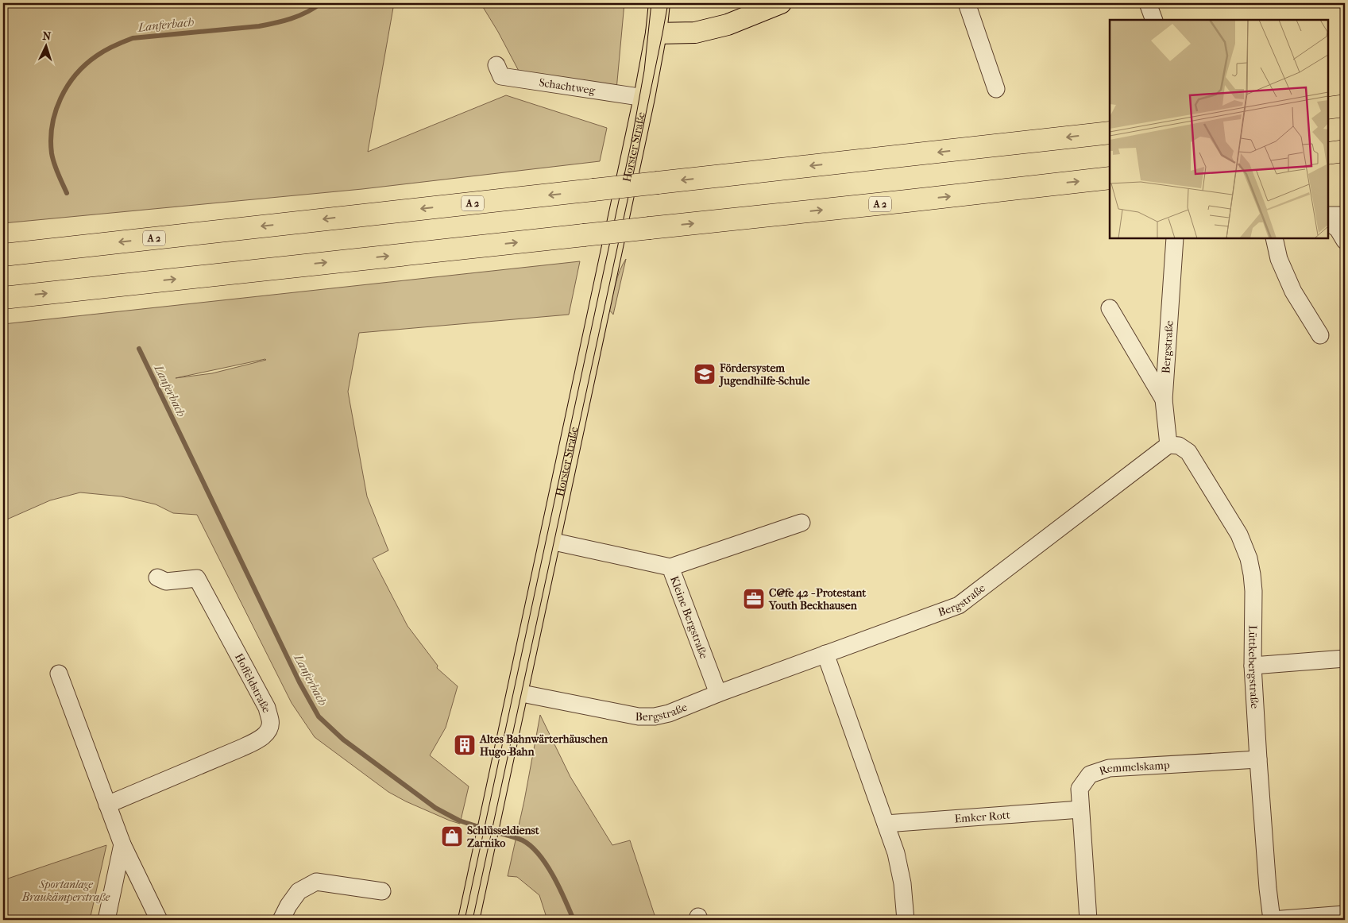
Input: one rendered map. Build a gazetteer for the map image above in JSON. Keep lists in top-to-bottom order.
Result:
{
  "streets": {
    "highway": ["A 2"],
    "main road": ["Horster Straße"],
    "street": [
      "Schachtweg",
      "Bergstraße",
      "Kleine Bergstraße",
      "Lüttkebergstraße",
      "Hoffeldstraße",
      "Remmelskamp",
      "Emker Rott"
    ]
  },
  "crossings": [
    ["Schachtweg", "Horster Straße"],
    ["Horster Straße", "Bergstraße"],
    ["Horster Straße", "Kleine Bergstraße"],
    ["Bergstraße", "Kleine Bergstraße"],
    ["Bergstraße", "Lüttkebergstraße"],
    ["Lüttkebergstraße", "Remmelskamp"],
    ["Remmelskamp", "Emker Rott"]
  ],
  "water": ["Lanferbach"],
  "parks": ["Sportanlage Braukämperstraße"],
  "places": {
    "school or university": ["Fördersystem Jugendhilfe-Schule"],
    "office": ["C@fe 42 - Protestant Youth Beckhausen"],
    "building": ["Altes Bahnwärterhäuschen Hugo-Bahn"],
    "shop": ["Schlüsseldienst Zarniko"]
  },
  "north": "top"
}
